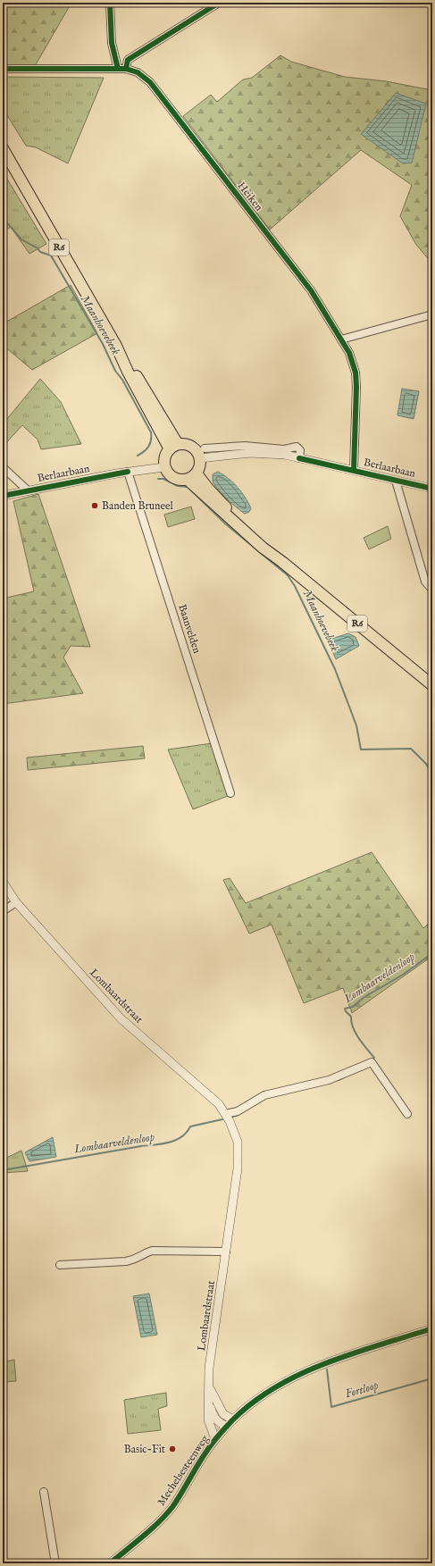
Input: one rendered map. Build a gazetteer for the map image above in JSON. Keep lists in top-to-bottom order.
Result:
{
  "streets": {
    "main road": ["R6"],
    "street": [
      "Heiken",
      "Berlaarbaan",
      "Baanvelden",
      "Lombaardstraat",
      "Mechelsesteenweg"
    ]
  },
  "crossings": [
    ["Heiken", "Berlaarbaan"],
    ["R6", "Berlaarbaan"],
    ["Berlaarbaan", "Baanvelden"],
    ["Lombaardstraat", "Mechelsesteenweg"]
  ],
  "water": ["Maanhoevebeek", "Lombaarveldenloop", "Fortloop"],
  "places": ["Banden Bruneel", "Basic-Fit"]
}
